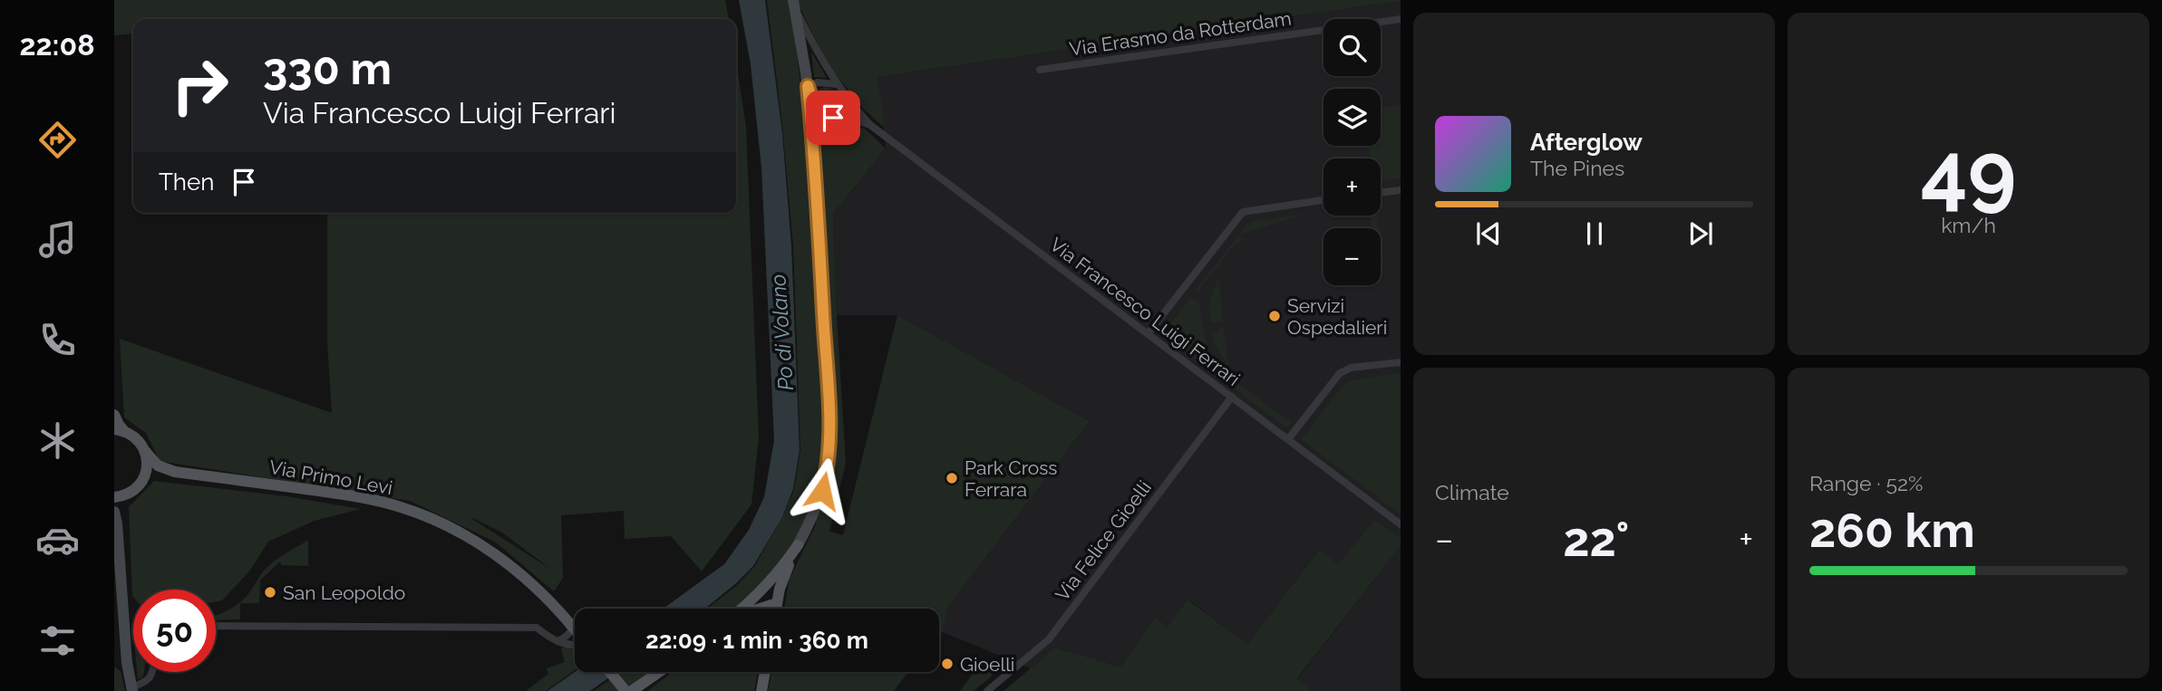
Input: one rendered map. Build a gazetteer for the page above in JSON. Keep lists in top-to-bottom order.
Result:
{
  "streets": {
    "main road": ["Via Primo Levi"],
    "street": ["Via Erasmo da Rotterdam", "Via Francesco Luigi Ferrari", "Via Felice Gioelli"]
  },
  "crossings": [
    ["Via Francesco Luigi Ferrari", "Via Felice Gioelli"]
  ],
  "water": ["Po di Volano"],
  "places": [
    "Servizi Ospedalieri",
    "Park Cross Ferrara",
    "San Leopoldo",
    "Gioelli"
  ],
  "page": {
    "tabs": "22:08",
    "tile": [
      ["49", "km/h"],
      "Climate",
      ["Range · 52%", "260 km"]
    ],
    "map_buttons": ["+", "−"],
    "turn": ["330 m", "Via Francesco Luigi Ferrari"],
    "song": ["Afterglow", "The Pines"],
    "then": "Then",
    "heat": ["−", "22°", "+"],
    "limit": "50",
    "trip": "22:09 · 1 min · 360 m"
  }
}
